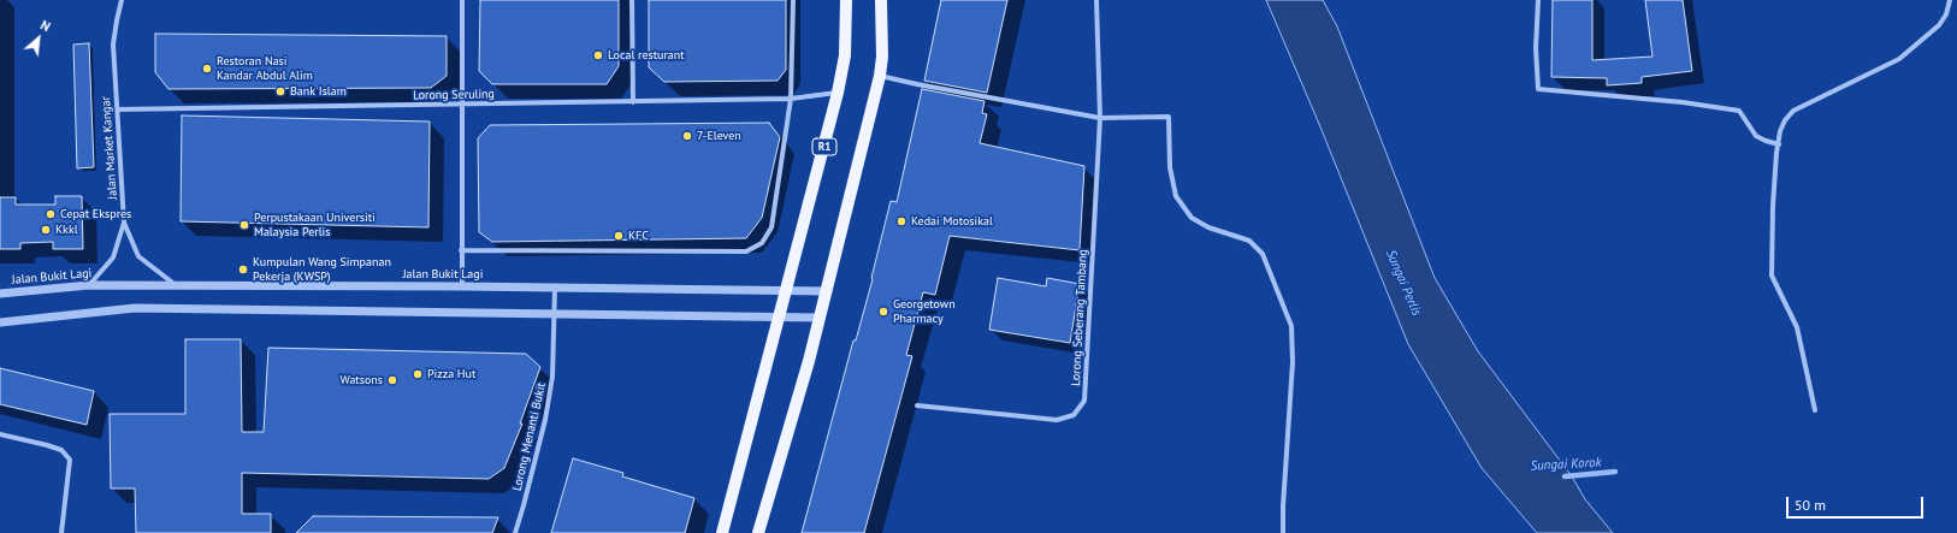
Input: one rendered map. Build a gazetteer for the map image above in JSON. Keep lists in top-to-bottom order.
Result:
{
  "streets": {
    "main road": ["R1"],
    "street": [
      "Lorong Seruling",
      "Jalan Market Kangar",
      "Jalan Bukit Lagi",
      "Lorong Seberang Tambang",
      "Lorong Menanti Bukit"
    ]
  },
  "crossings": [
    ["Lorong Seruling", "R1"],
    ["Lorong Seruling", "Jalan Market Kangar"],
    ["R1", "Jalan Bukit Lagi"],
    ["Jalan Market Kangar", "Jalan Bukit Lagi"],
    ["Jalan Bukit Lagi", "Lorong Menanti Bukit"]
  ],
  "water": ["Sungai Perlis", "Sungai Korok"],
  "places": [
    "Local resturant",
    "Restoran Nasi Kandar Abdul Alim",
    "Bank Islam",
    "7-Eleven",
    "Cepat Ekspres",
    "Kedai Motosikal",
    "Perpustakaan Universiti Malaysia Perlis",
    "Kkkl",
    "KFC",
    "Kumpulan Wang Simpanan Pekerja (KWSP)",
    "Georgetown Pharmacy",
    "Pizza Hut",
    "Watsons"
  ],
  "scale_bar": "50 m",
  "north": "top right"
}
